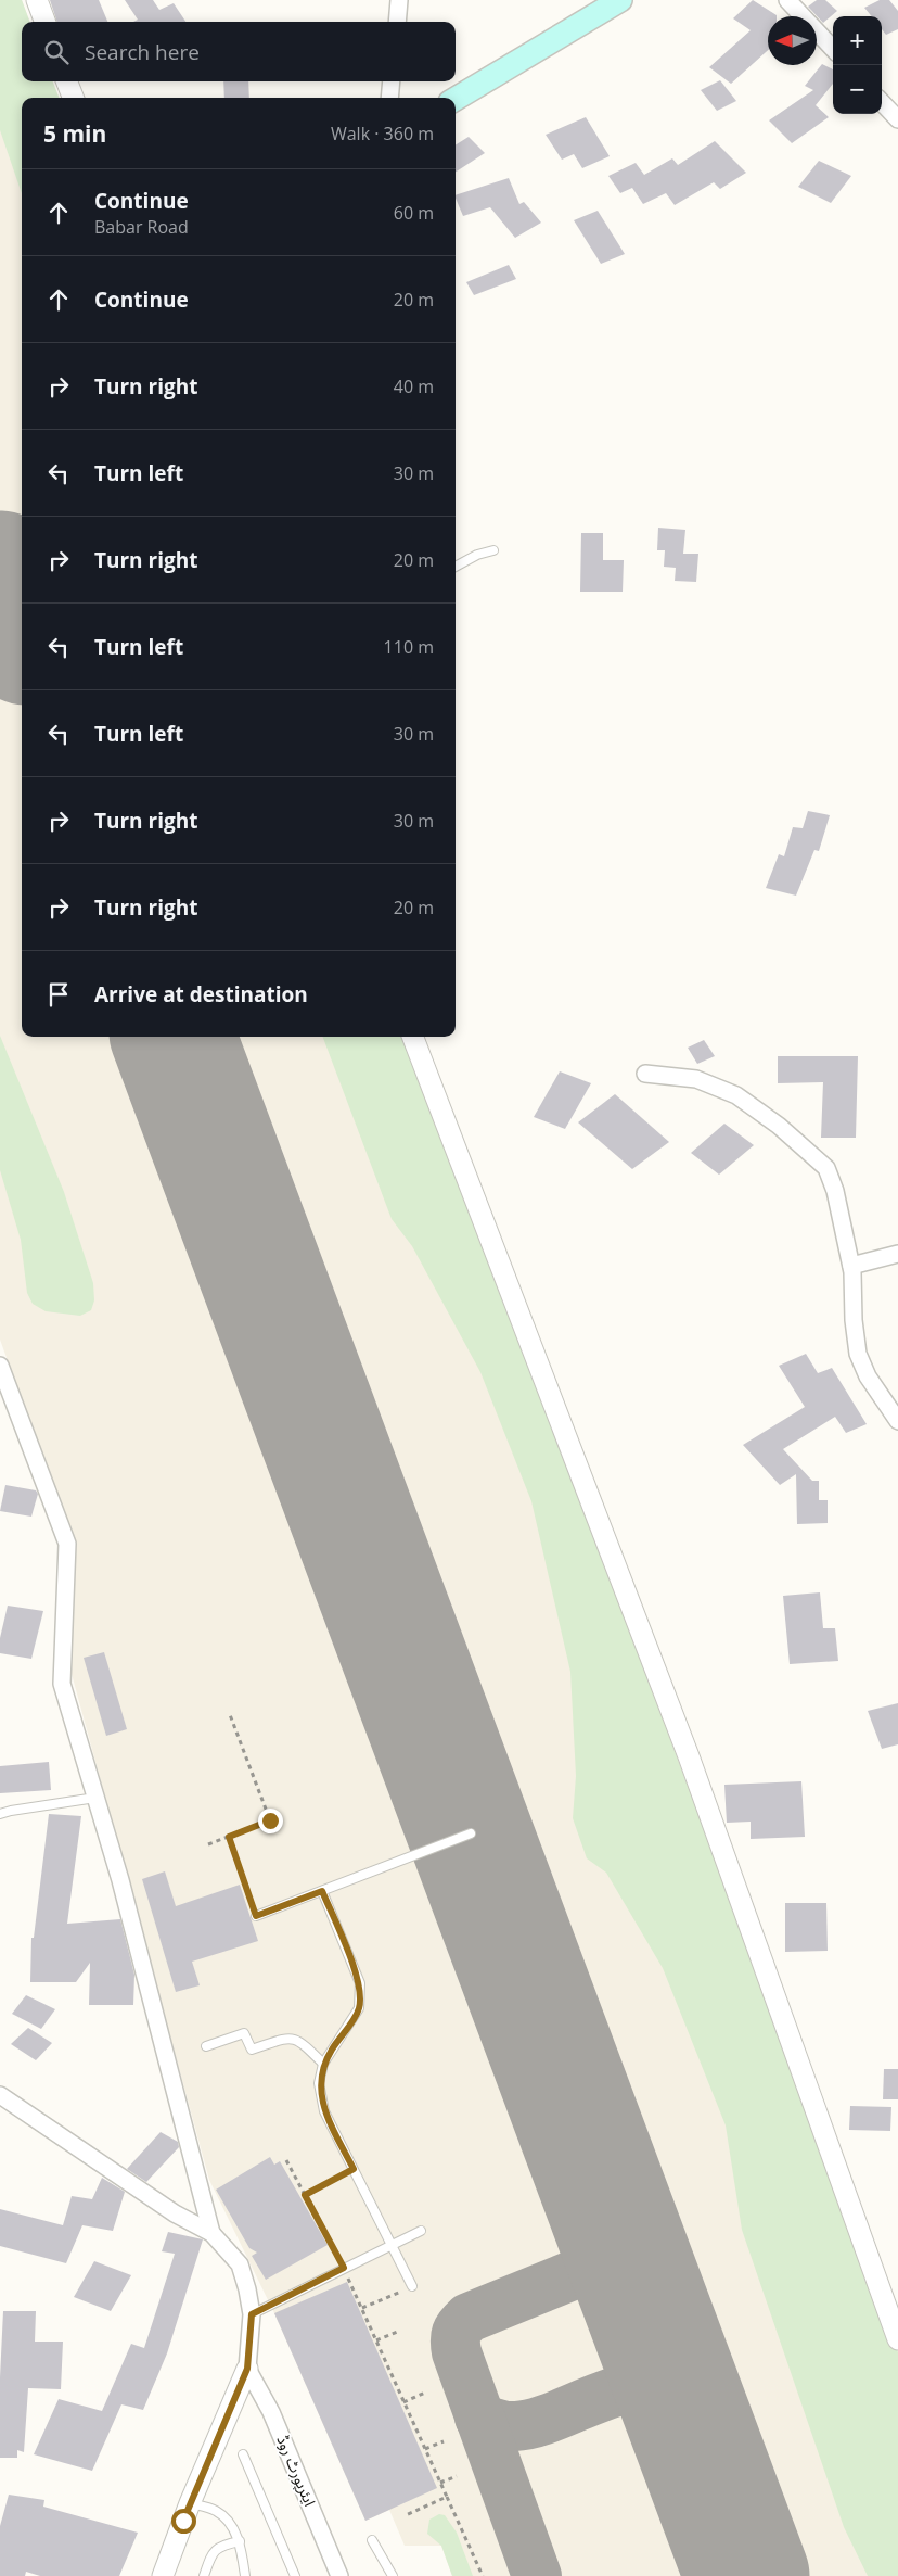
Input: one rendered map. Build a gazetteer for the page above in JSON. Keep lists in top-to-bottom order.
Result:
{
  "streets": {
    "street": ["ایئرپورٹ روڈ"]
  },
  "north": "left",
  "page": {
    "map_buttons": ["+", "−"],
    "search": "Search here",
    "heading": ["5 min", "Walk · 360 m"],
    "list": [
      ["Continue", "Babar Road", "60 m"],
      ["Continue", "20 m"],
      ["Turn right", "40 m"],
      ["Turn left", "30 m"],
      ["Turn right", "20 m"],
      ["Turn left", "110 m"],
      ["Turn left", "30 m"],
      ["Turn right", "30 m"],
      ["Turn right", "20 m"],
      "Arrive at destination"
    ]
  }
}
